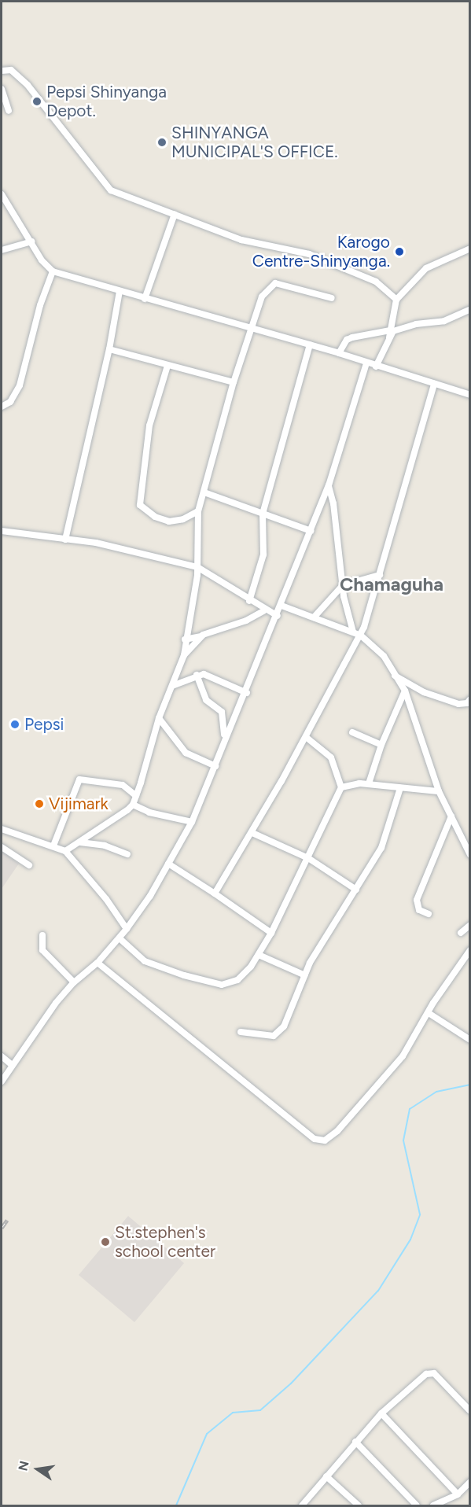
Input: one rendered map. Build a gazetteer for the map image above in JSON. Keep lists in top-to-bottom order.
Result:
{
  "districts": ["Chamaguha"],
  "places": [
    "Pepsi Shinyanga Depot.",
    "SHINYANGA MUNICIPAL'S OFFICE.",
    "Karogo Centre-Shinyanga.",
    "Pepsi",
    "Vijimark",
    "St.stephen's school center"
  ],
  "north": "left"
}
